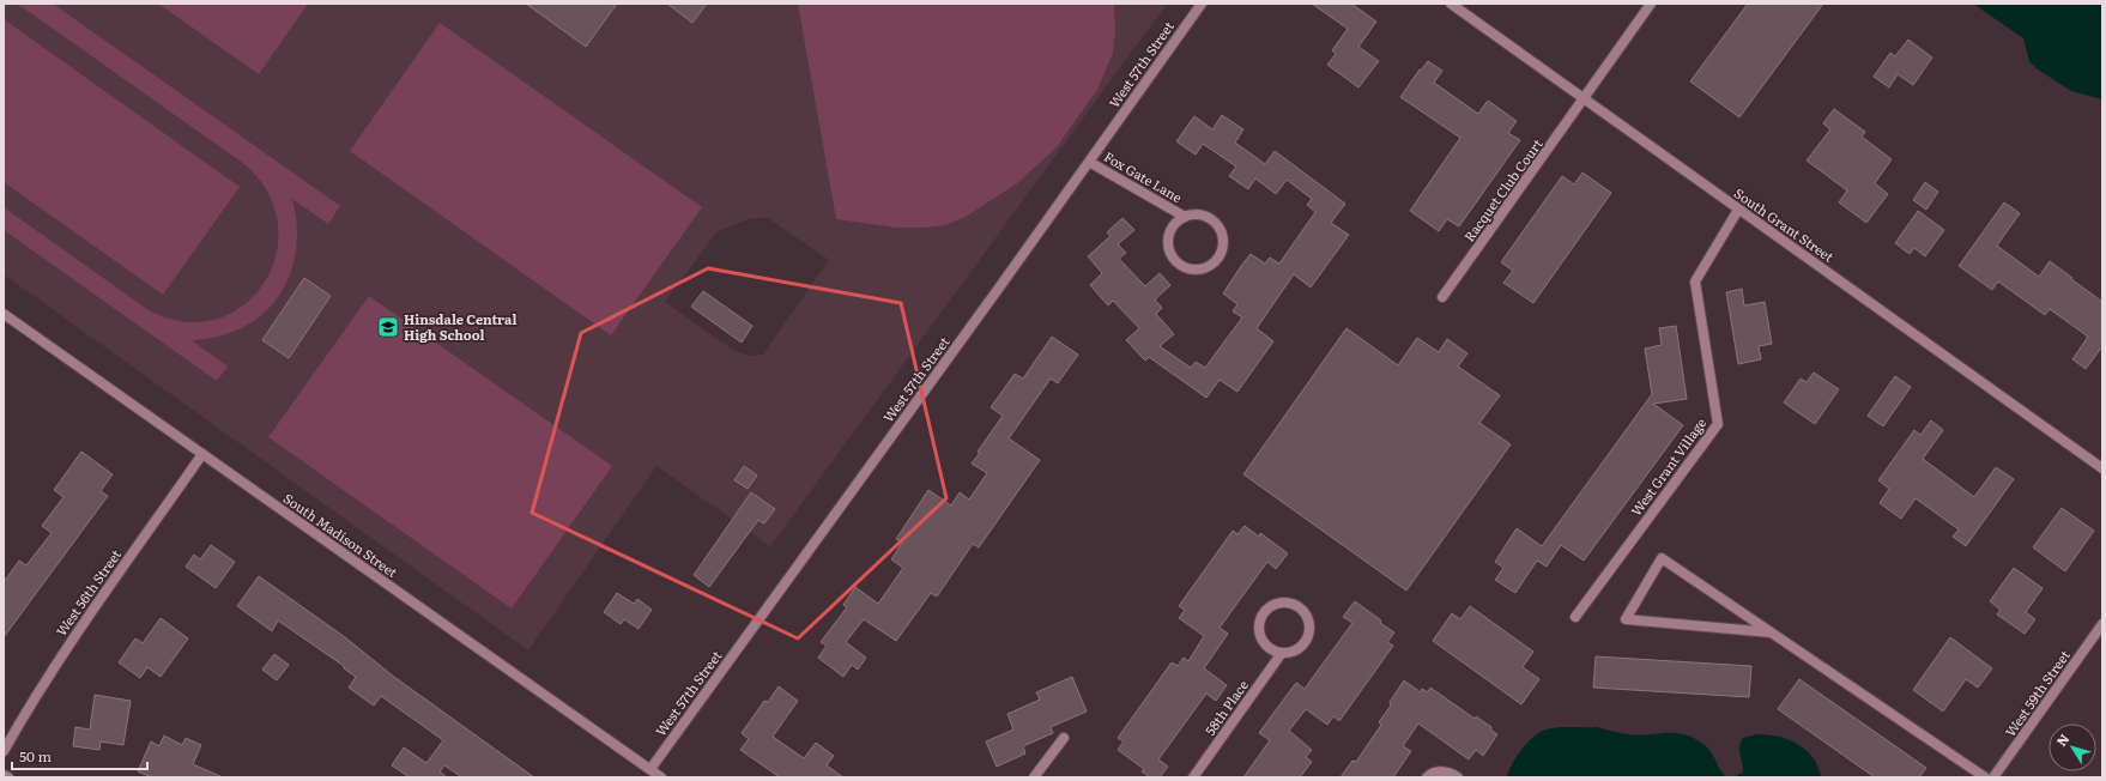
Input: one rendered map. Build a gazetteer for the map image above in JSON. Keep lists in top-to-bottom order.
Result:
{
  "streets": {
    "street": [
      "West 57th Street",
      "Fox Gate Lane",
      "Racquet Club Court",
      "South Grant Street",
      "West Grant Village",
      "South Madison Street",
      "West 56th Street",
      "West 59th Street",
      "58th Place"
    ]
  },
  "crossings": [
    ["West 57th Street", "Fox Gate Lane"],
    ["West 57th Street", "South Madison Street"],
    ["Racquet Club Court", "South Grant Street"],
    ["South Grant Street", "West Grant Village"],
    ["South Madison Street", "West 56th Street"]
  ],
  "places": {
    "school or university": ["Hinsdale Central High School"]
  },
  "scale_bar": "50 m",
  "north": "top left"
}
